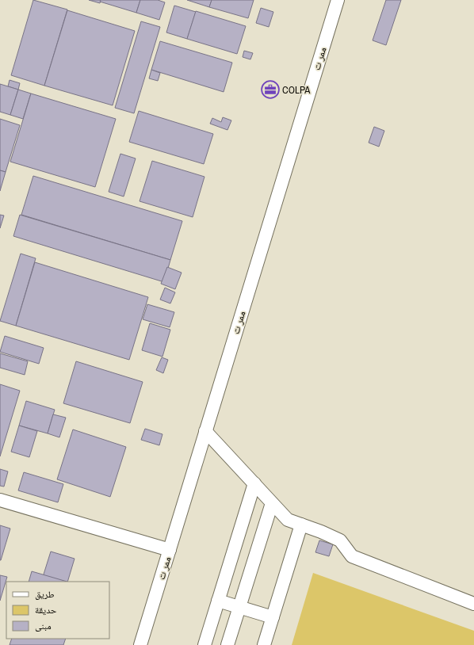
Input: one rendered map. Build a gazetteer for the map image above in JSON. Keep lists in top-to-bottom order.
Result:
{
  "streets": {
    "street": ["ممر ت"]
  },
  "places": {
    "office": ["COLPA"]
  },
  "legend": ["طريق", "حديقة", "مبنى"]
}
